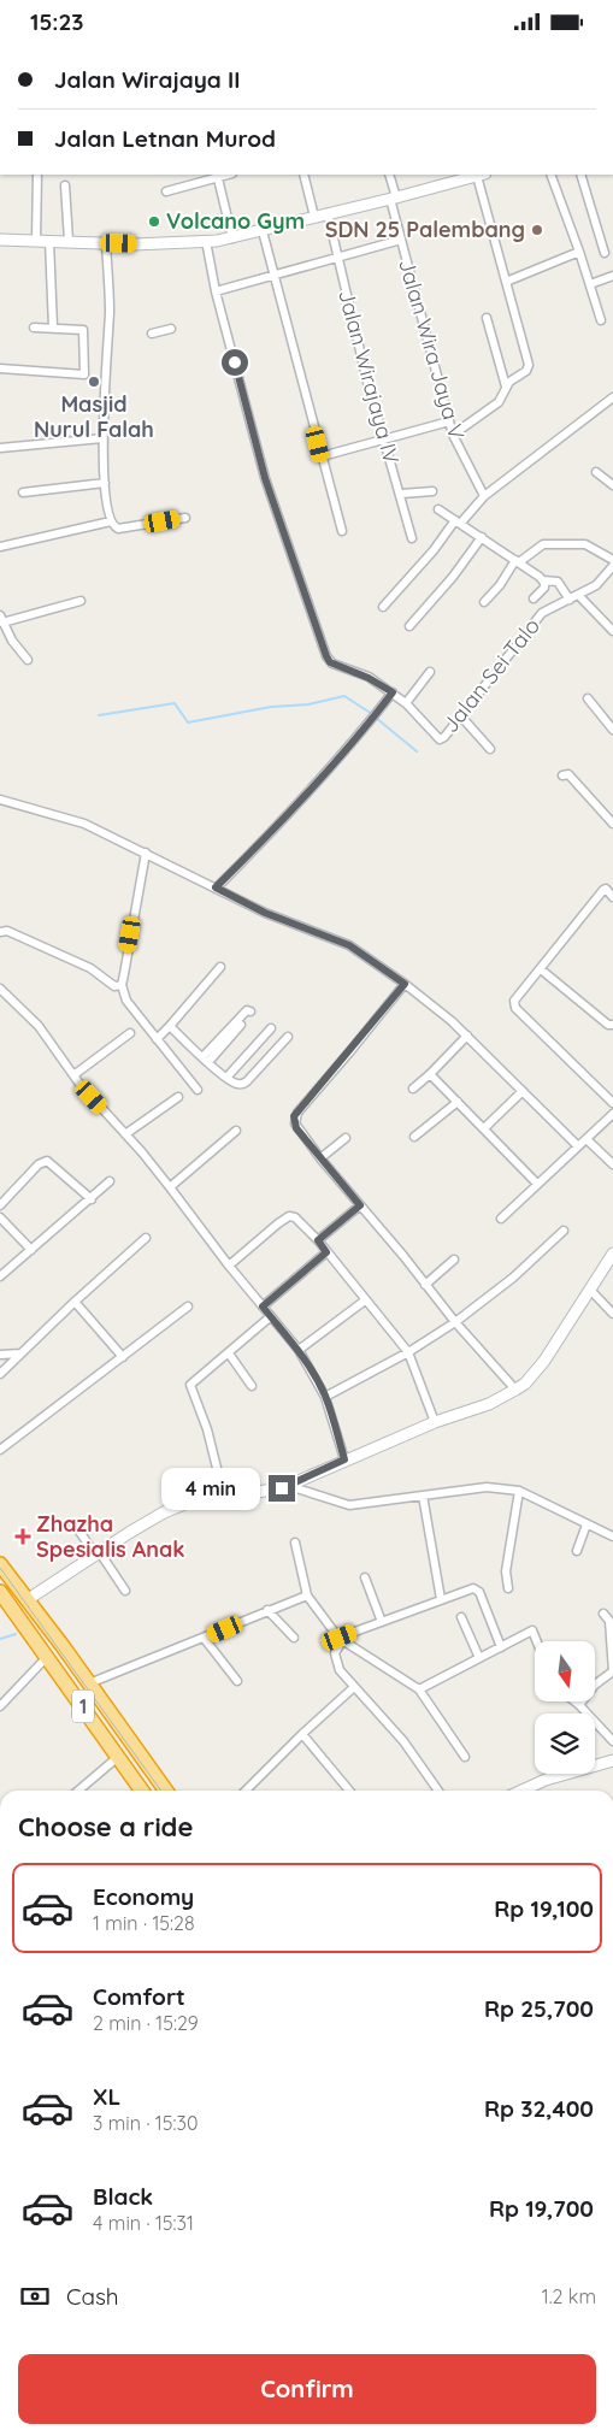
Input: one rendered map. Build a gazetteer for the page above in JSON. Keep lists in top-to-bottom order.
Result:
{
  "streets": {
    "highway": ["1"],
    "street": ["Jalan Wira Jaya V", "Jalan Wirajaya IV", "Jalan Sei Talo"]
  },
  "places": {
    "other": ["Volcano Gym", "SDN 25 Palembang", "Masjid Nurul Falah"],
    "health": ["Zhazha Spesialis Anak"]
  },
  "north": "bottom",
  "page": {
    "status": "15:23",
    "banner": ["Jalan Wirajaya II", "Jalan Letnan Murod"],
    "bubble": "4 min",
    "heading": "Choose a ride",
    "list": [
      {
        "name": "Economy",
        "note": "1 min · 15:28",
        "value": "Rp 19,100"
      },
      {
        "name": "Comfort",
        "note": "2 min · 15:29",
        "value": "Rp 25,700"
      },
      {
        "name": "XL",
        "note": "3 min · 15:30",
        "value": "Rp 32,400"
      },
      {
        "name": "Black",
        "note": "4 min · 15:31",
        "value": "Rp 19,700"
      }
    ],
    "pay": ["Cash", "1.2 km"],
    "buttons": "Confirm"
  }
}
